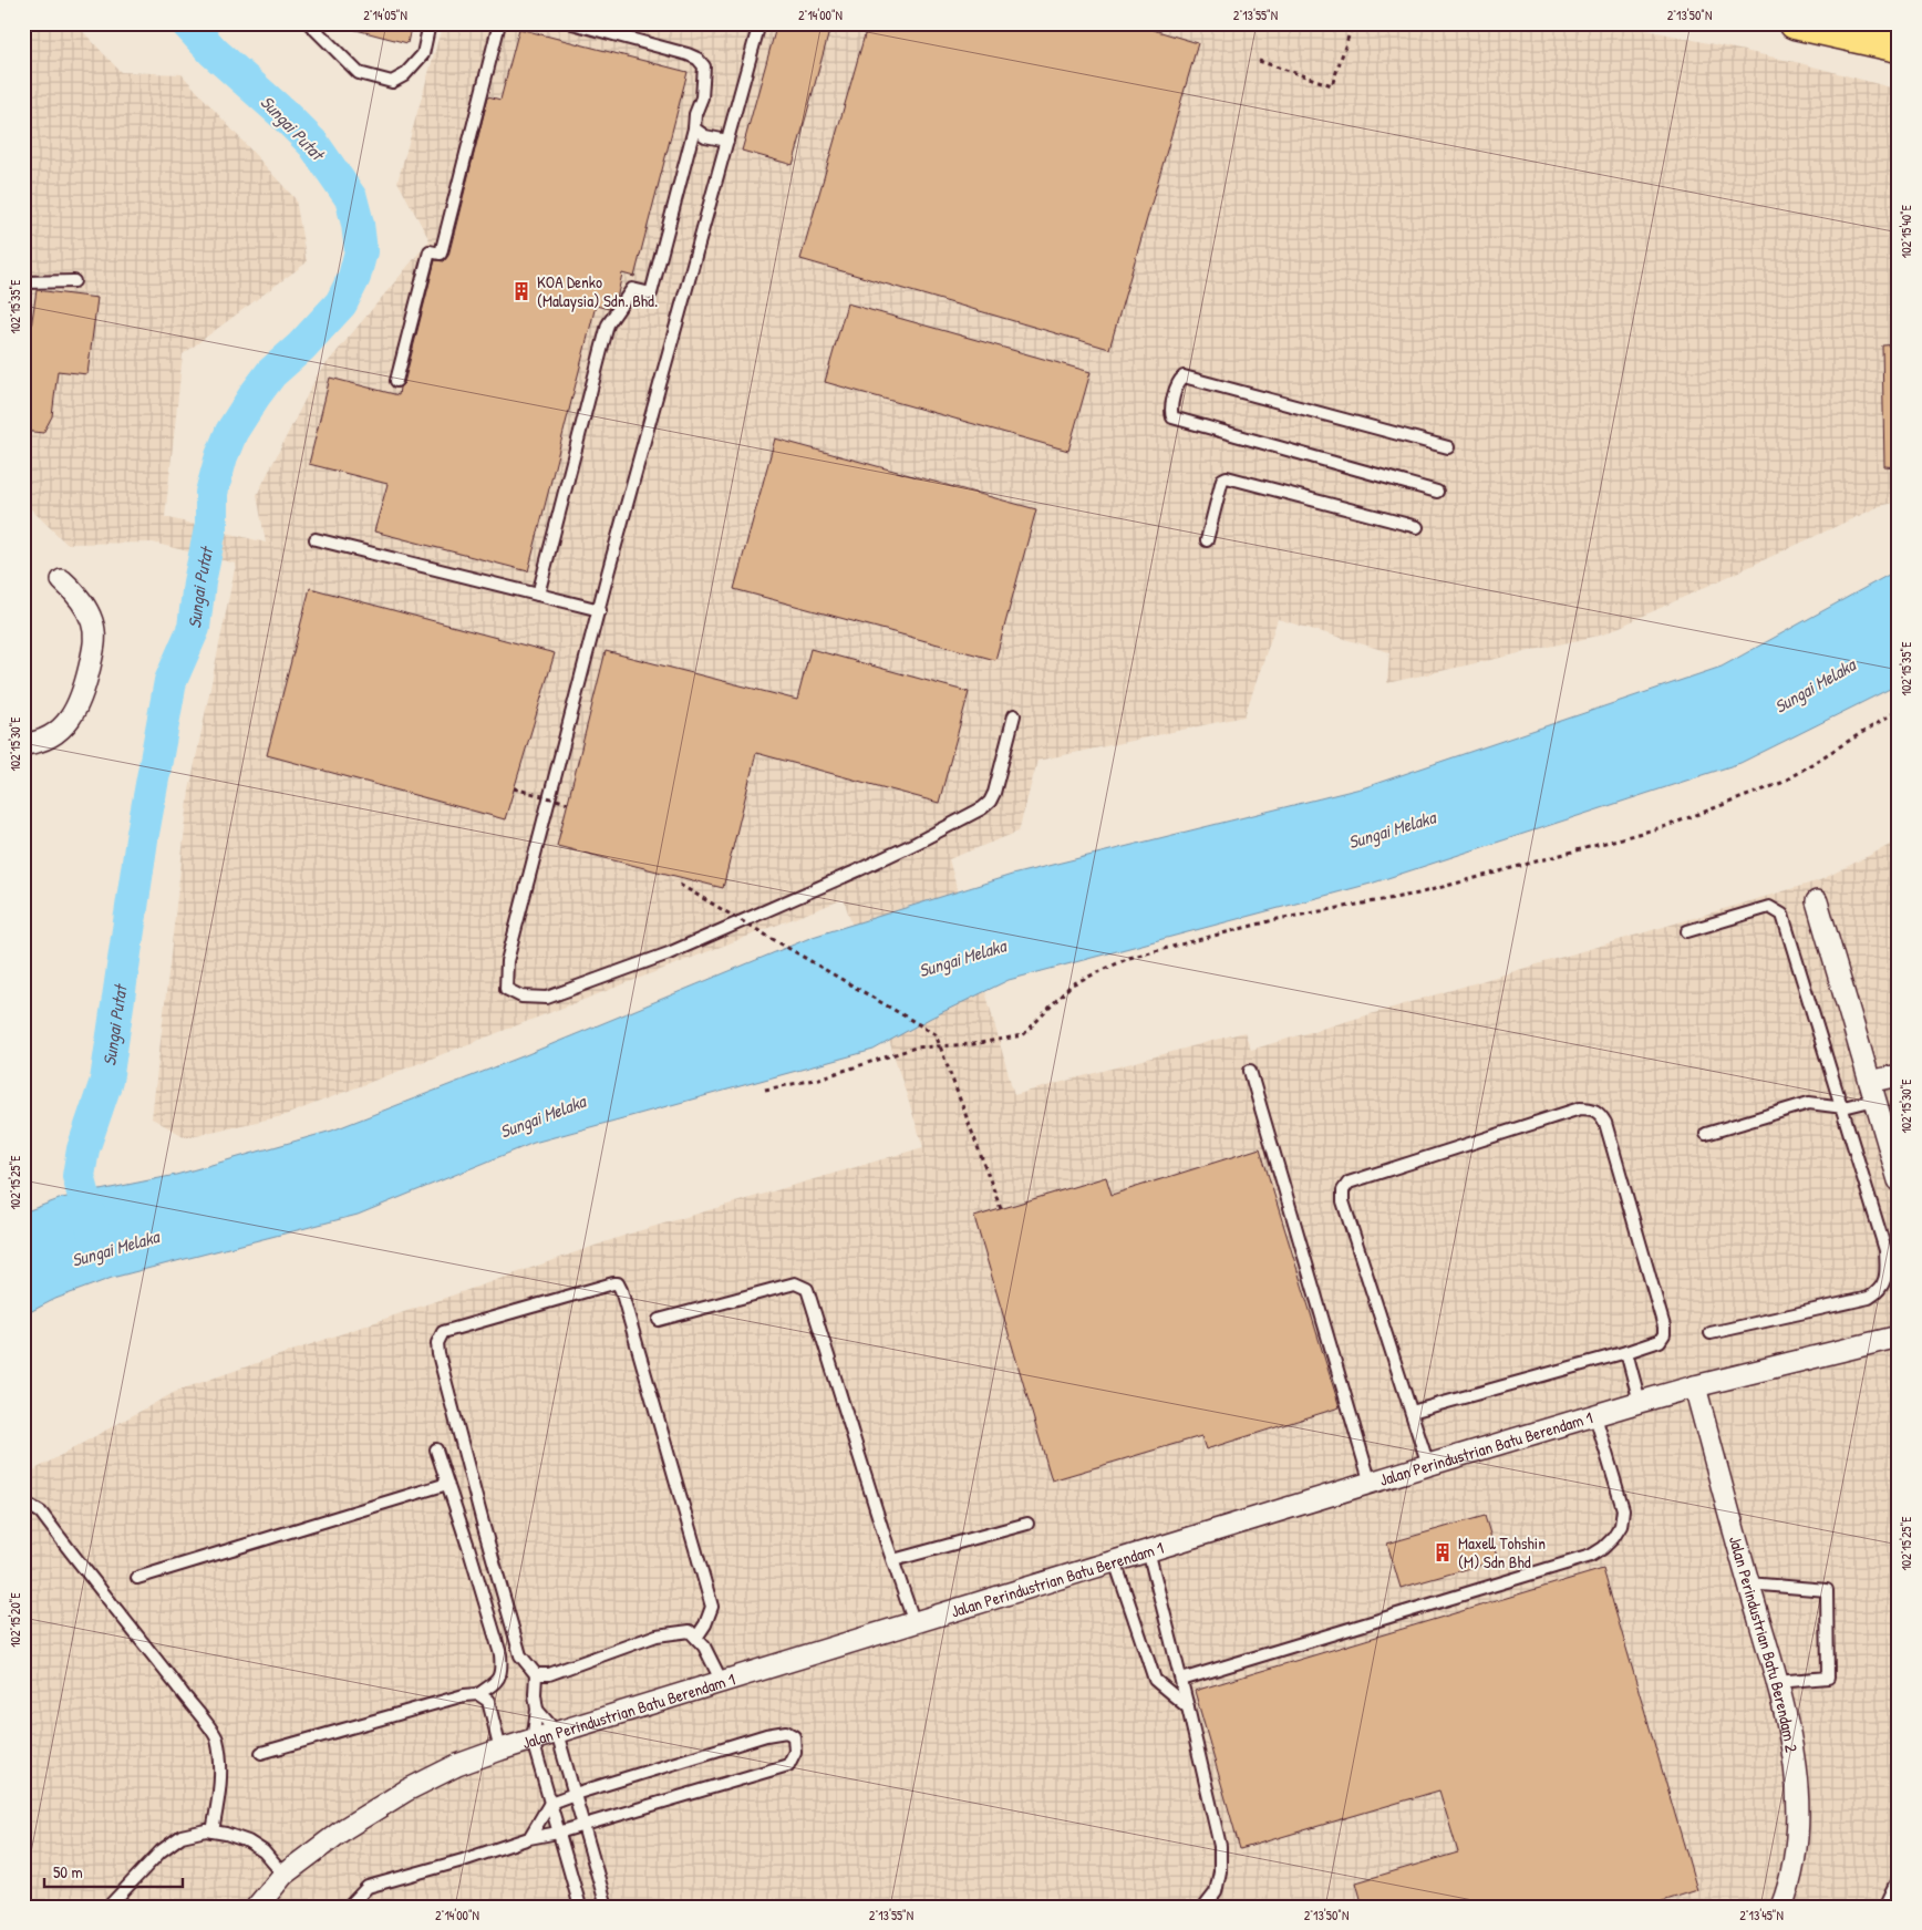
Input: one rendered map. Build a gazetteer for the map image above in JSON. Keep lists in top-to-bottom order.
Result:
{
  "streets": {
    "street": ["Jalan Perindustrian Batu Berendam 1", "Jalan Perindustrian Batu Berendam 2"]
  },
  "crossings": [
    ["Jalan Perindustrian Batu Berendam 1", "Jalan Perindustrian Batu Berendam 2"]
  ],
  "water": ["Sungai Putat", "Sungai Melaka"],
  "places": {
    "building": ["KOA Denko (Malaysia) Sdn. Bhd.", "Maxell Tohshin (M) Sdn Bhd"]
  },
  "scale_bar": "50 m",
  "coordinates": [
    "2°14'05\"N",
    "2°14'00\"N",
    "2°13'55\"N",
    "2°13'50\"N",
    "102°15'40\"E",
    "102°15'35\"E",
    "102°15'30\"E",
    "102°15'25\"E",
    "102°15'20\"E",
    "2°13'45\"N"
  ]
}
